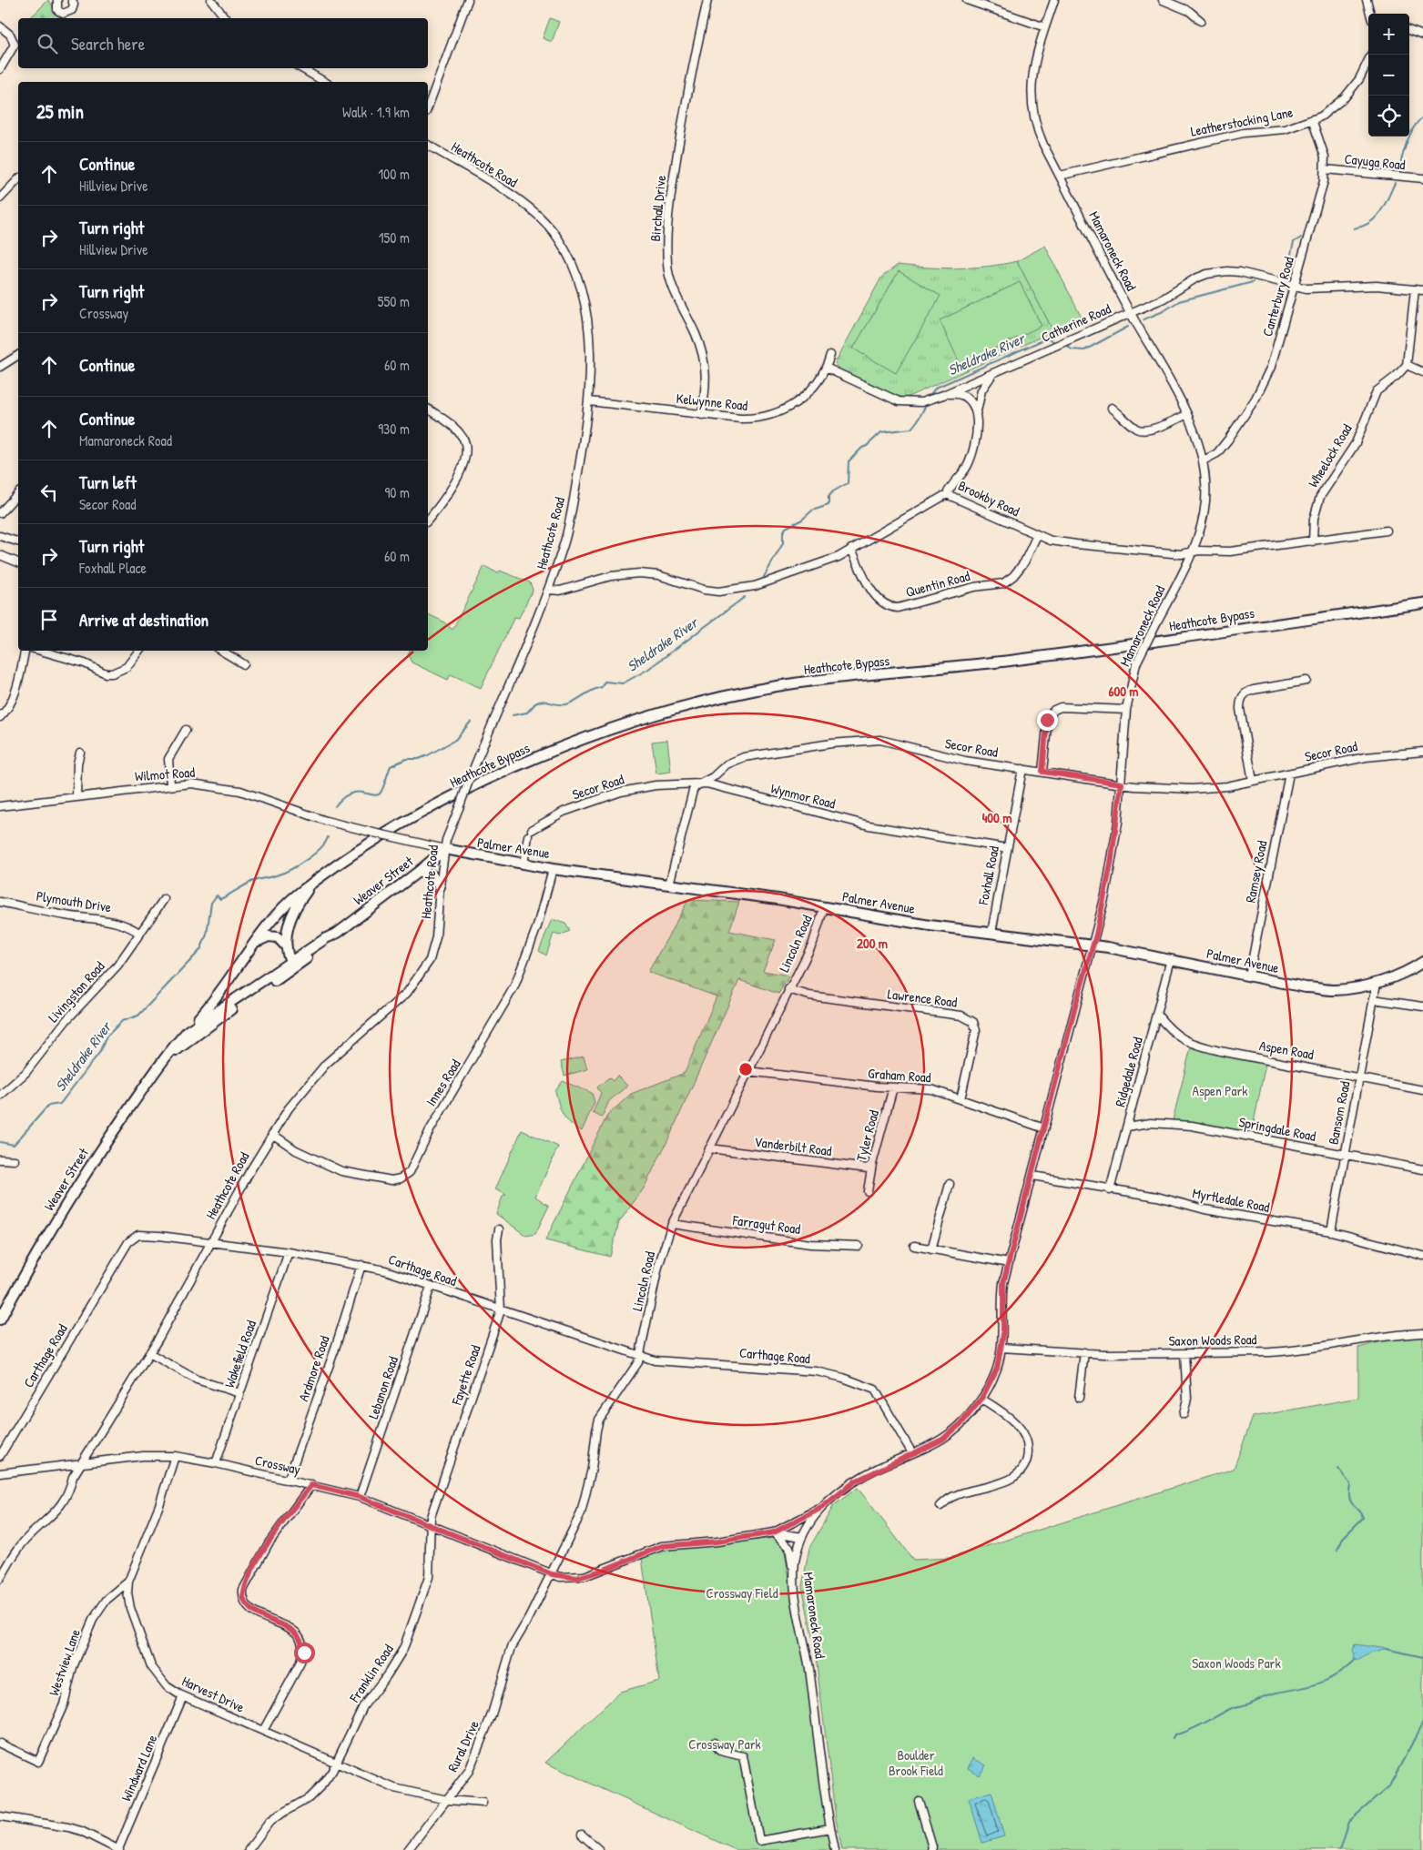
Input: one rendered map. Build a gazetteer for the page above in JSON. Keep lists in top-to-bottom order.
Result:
{
  "streets": {
    "main road": ["Heathcote Bypass", "Palmer Avenue", "Weaver Street"],
    "street": [
      "Leatherstocking Lane",
      "Cayuga Road",
      "Heathcote Road",
      "Birchall Drive",
      "Mamaroneck Road",
      "Canterbury Road",
      "Catherine Road",
      "Kelwynne Road",
      "Wheelock Road",
      "Brookby Road",
      "Quentin Road",
      "Secor Road",
      "Wilmot Road",
      "Wynmor Road",
      "Ramsey Road",
      "Foxhall Road",
      "Plymouth Drive",
      "Lincoln Road",
      "Livingston Road",
      "Lawrence Road",
      "Aspen Road",
      "Ridgedale Road",
      "Graham Road",
      "Innes Road",
      "Bansom Road",
      "Springdale Road",
      "Tyler Road",
      "Vanderbilt Road",
      "Myrtledale Road",
      "Farragut Road",
      "Carthage Road",
      "Saxon Woods Road",
      "Wakefield Road",
      "Ardmore Road",
      "Fayette Road",
      "Lebanon Road",
      "Crossway",
      "Westview Lane",
      "Franklin Road",
      "Harvest Drive",
      "Rural Drive",
      "Windward Lane"
    ]
  },
  "crossings": [
    ["Leatherstocking Lane", "Mamaroneck Road"],
    ["Leatherstocking Lane", "Canterbury Road"],
    ["Cayuga Road", "Canterbury Road"],
    ["Heathcote Road", "Kelwynne Road"],
    ["Heathcote Road", "Brookby Road"],
    ["Heathcote Road", "Palmer Avenue"],
    ["Heathcote Road", "Weaver Street"],
    ["Heathcote Road", "Innes Road"],
    ["Heathcote Road", "Carthage Road"],
    ["Heathcote Road", "Crossway"],
    ["Birchall Drive", "Kelwynne Road"],
    ["Mamaroneck Road", "Canterbury Road"],
    ["Mamaroneck Road", "Catherine Road"],
    ["Mamaroneck Road", "Brookby Road"],
    ["Mamaroneck Road", "Secor Road"],
    ["Mamaroneck Road", "Palmer Avenue"],
    ["Mamaroneck Road", "Graham Road"],
    ["Mamaroneck Road", "Myrtledale Road"],
    ["Mamaroneck Road", "Carthage Road"],
    ["Mamaroneck Road", "Saxon Woods Road"],
    ["Mamaroneck Road", "Crossway"],
    ["Canterbury Road", "Catherine Road"],
    ["Catherine Road", "Kelwynne Road"],
    ["Wheelock Road", "Brookby Road"],
    ["Brookby Road", "Quentin Road"],
    ["Heathcote Bypass", "Weaver Street"],
    ["Secor Road", "Wynmor Road"],
    ["Secor Road", "Palmer Avenue"],
    ["Secor Road", "Ramsey Road"],
    ["Secor Road", "Foxhall Road"],
    ["Wilmot Road", "Palmer Avenue"],
    ["Wynmor Road", "Foxhall Road"],
    ["Palmer Avenue", "Ramsey Road"],
    ["Palmer Avenue", "Foxhall Road"],
    ["Palmer Avenue", "Weaver Street"],
    ["Palmer Avenue", "Lincoln Road"],
    ["Palmer Avenue", "Ridgedale Road"],
    ["Palmer Avenue", "Innes Road"],
    ["Palmer Avenue", "Bansom Road"],
    ["Plymouth Drive", "Livingston Road"],
    ["Lincoln Road", "Lawrence Road"],
    ["Lincoln Road", "Graham Road"],
    ["Lincoln Road", "Vanderbilt Road"],
    ["Lincoln Road", "Farragut Road"],
    ["Lincoln Road", "Carthage Road"],
    ["Lincoln Road", "Crossway"],
    ["Lincoln Road", "Rural Drive"],
    ["Lawrence Road", "Graham Road"],
    ["Aspen Road", "Ridgedale Road"],
    ["Aspen Road", "Bansom Road"],
    ["Ridgedale Road", "Springdale Road"],
    ["Ridgedale Road", "Myrtledale Road"],
    ["Graham Road", "Tyler Road"],
    ["Bansom Road", "Springdale Road"],
    ["Bansom Road", "Myrtledale Road"],
    ["Tyler Road", "Vanderbilt Road"],
    ["Carthage Road", "Wakefield Road"],
    ["Carthage Road", "Ardmore Road"],
    ["Carthage Road", "Fayette Road"],
    ["Carthage Road", "Lebanon Road"],
    ["Wakefield Road", "Crossway"],
    ["Ardmore Road", "Crossway"],
    ["Fayette Road", "Crossway"],
    ["Fayette Road", "Franklin Road"],
    ["Lebanon Road", "Crossway"],
    ["Crossway", "Franklin Road"],
    ["Crossway", "Harvest Drive"],
    ["Westview Lane", "Harvest Drive"],
    ["Franklin Road", "Harvest Drive"],
    ["Harvest Drive", "Rural Drive"],
    ["Harvest Drive", "Windward Lane"]
  ],
  "water": ["Sheldrake River"],
  "parks": [
    "Aspen Park",
    "Crossway Field",
    "Saxon Woods Park",
    "Crossway Park",
    "Boulder Brook Field"
  ],
  "page": {
    "map_buttons": ["+", "−"],
    "search": "Search here",
    "heading": ["25 min", "Walk · 1.9 km"],
    "list": [
      ["Continue", "Hillview Drive", "100 m"],
      ["Turn right", "Hillview Drive", "150 m"],
      ["Turn right", "Crossway", "550 m"],
      ["Continue", "60 m"],
      ["Continue", "Mamaroneck Road", "930 m"],
      ["Turn left", "Secor Road", "90 m"],
      ["Turn right", "Foxhall Place", "60 m"],
      "Arrive at destination"
    ]
  },
  "rings": ["600 m", "400 m", "200 m"]
}
